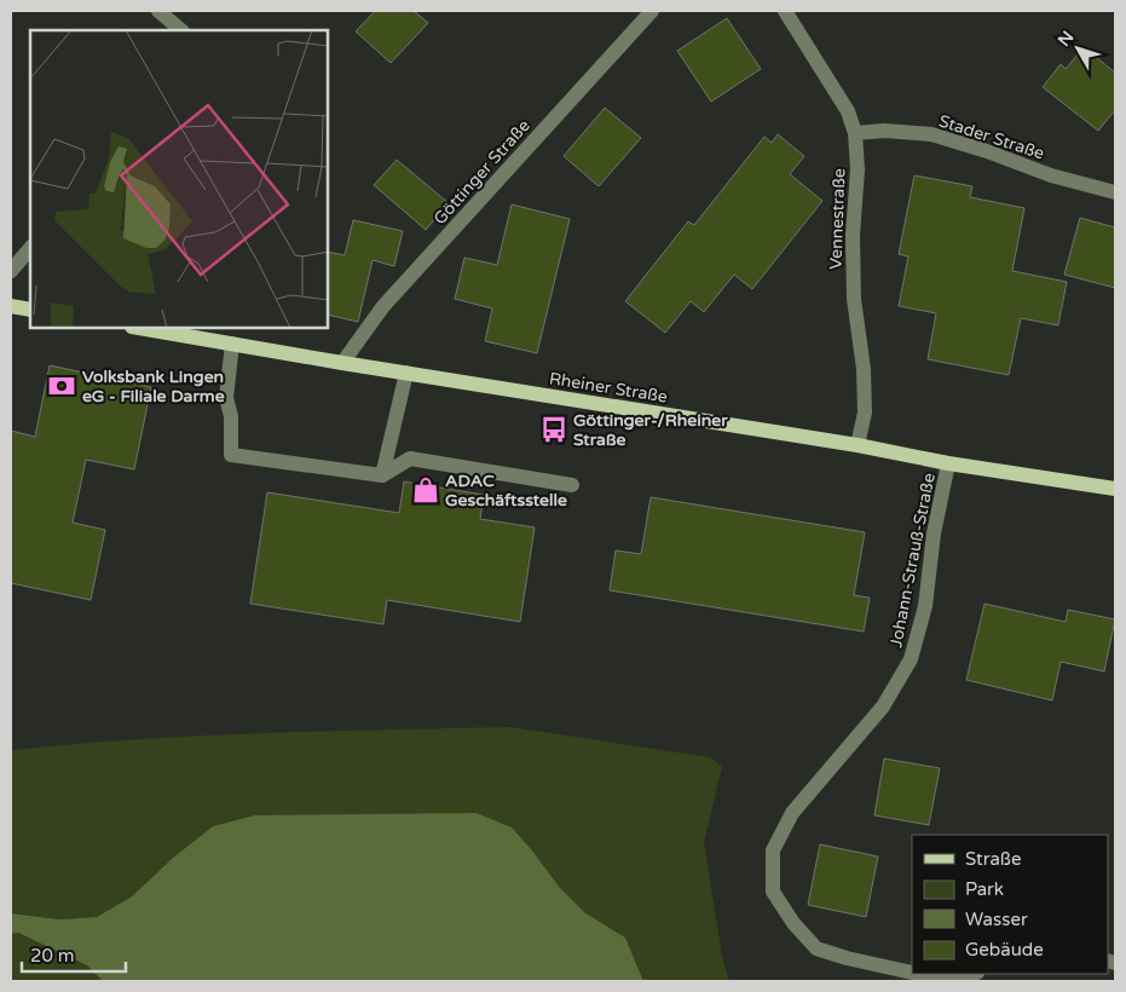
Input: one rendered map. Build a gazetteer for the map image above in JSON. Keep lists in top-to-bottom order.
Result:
{
  "streets": {
    "main road": ["Rheiner Straße"],
    "street": [
      "Stader Straße",
      "Göttinger Straße",
      "Vennestraße",
      "Johann-Strauß-Straße"
    ]
  },
  "crossings": [
    ["Stader Straße", "Vennestraße"],
    ["Göttinger Straße", "Rheiner Straße"],
    ["Vennestraße", "Rheiner Straße"],
    ["Rheiner Straße", "Johann-Strauß-Straße"]
  ],
  "places": {
    "bank": ["Volksbank Lingen eG - Filiale Darme"],
    "bus stop": ["Göttinger-/Rheiner Straße"],
    "shop": ["ADAC Geschäftsstelle"]
  },
  "legend": [
    "Straße",
    "Park",
    "Wasser",
    "Gebäude"
  ],
  "scale_bar": "20 m",
  "north": "top left"
}
